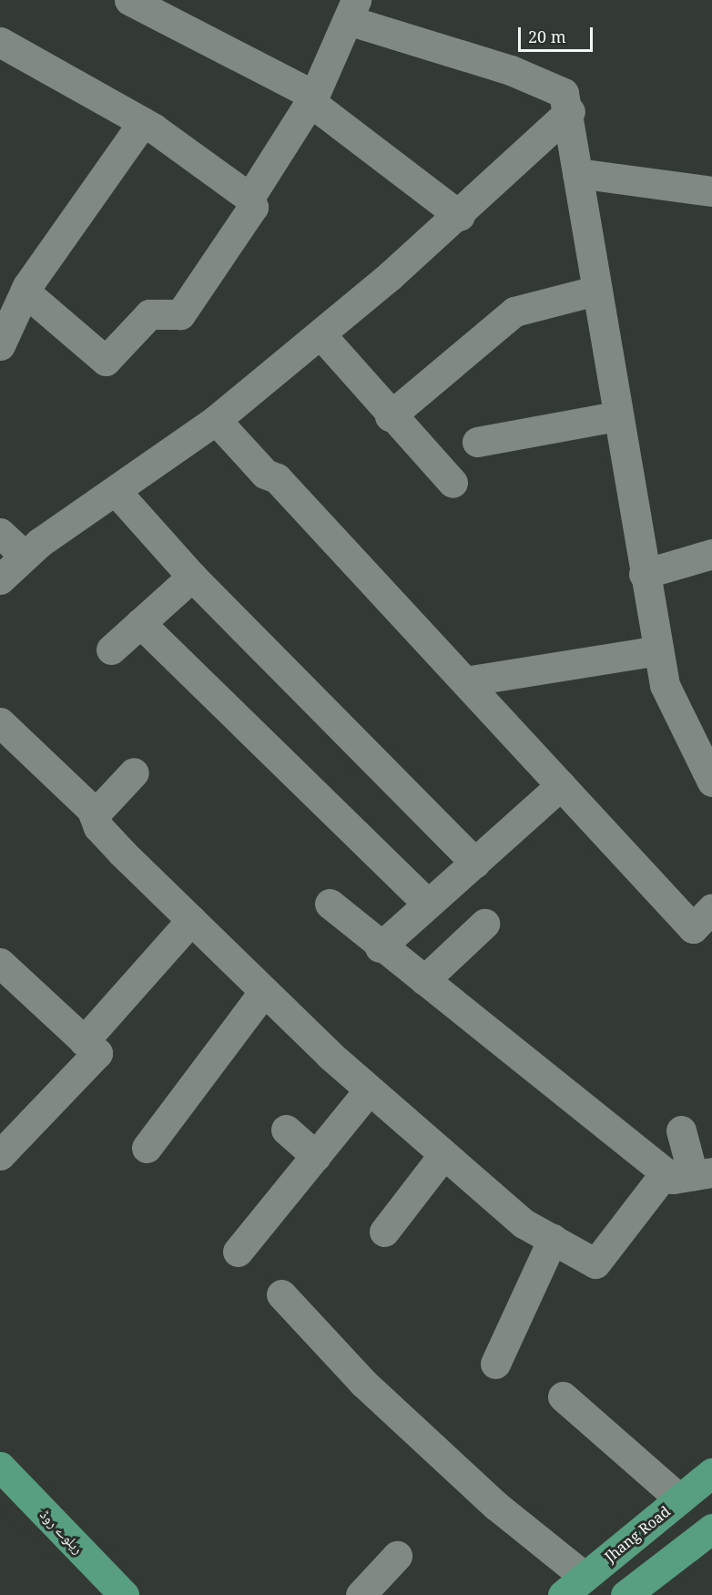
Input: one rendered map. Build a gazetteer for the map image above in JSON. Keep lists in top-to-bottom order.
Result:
{
  "streets": {
    "main road": ["ریلوے روڈ", "Jhang Road"]
  },
  "scale_bar": "20 m"
}
